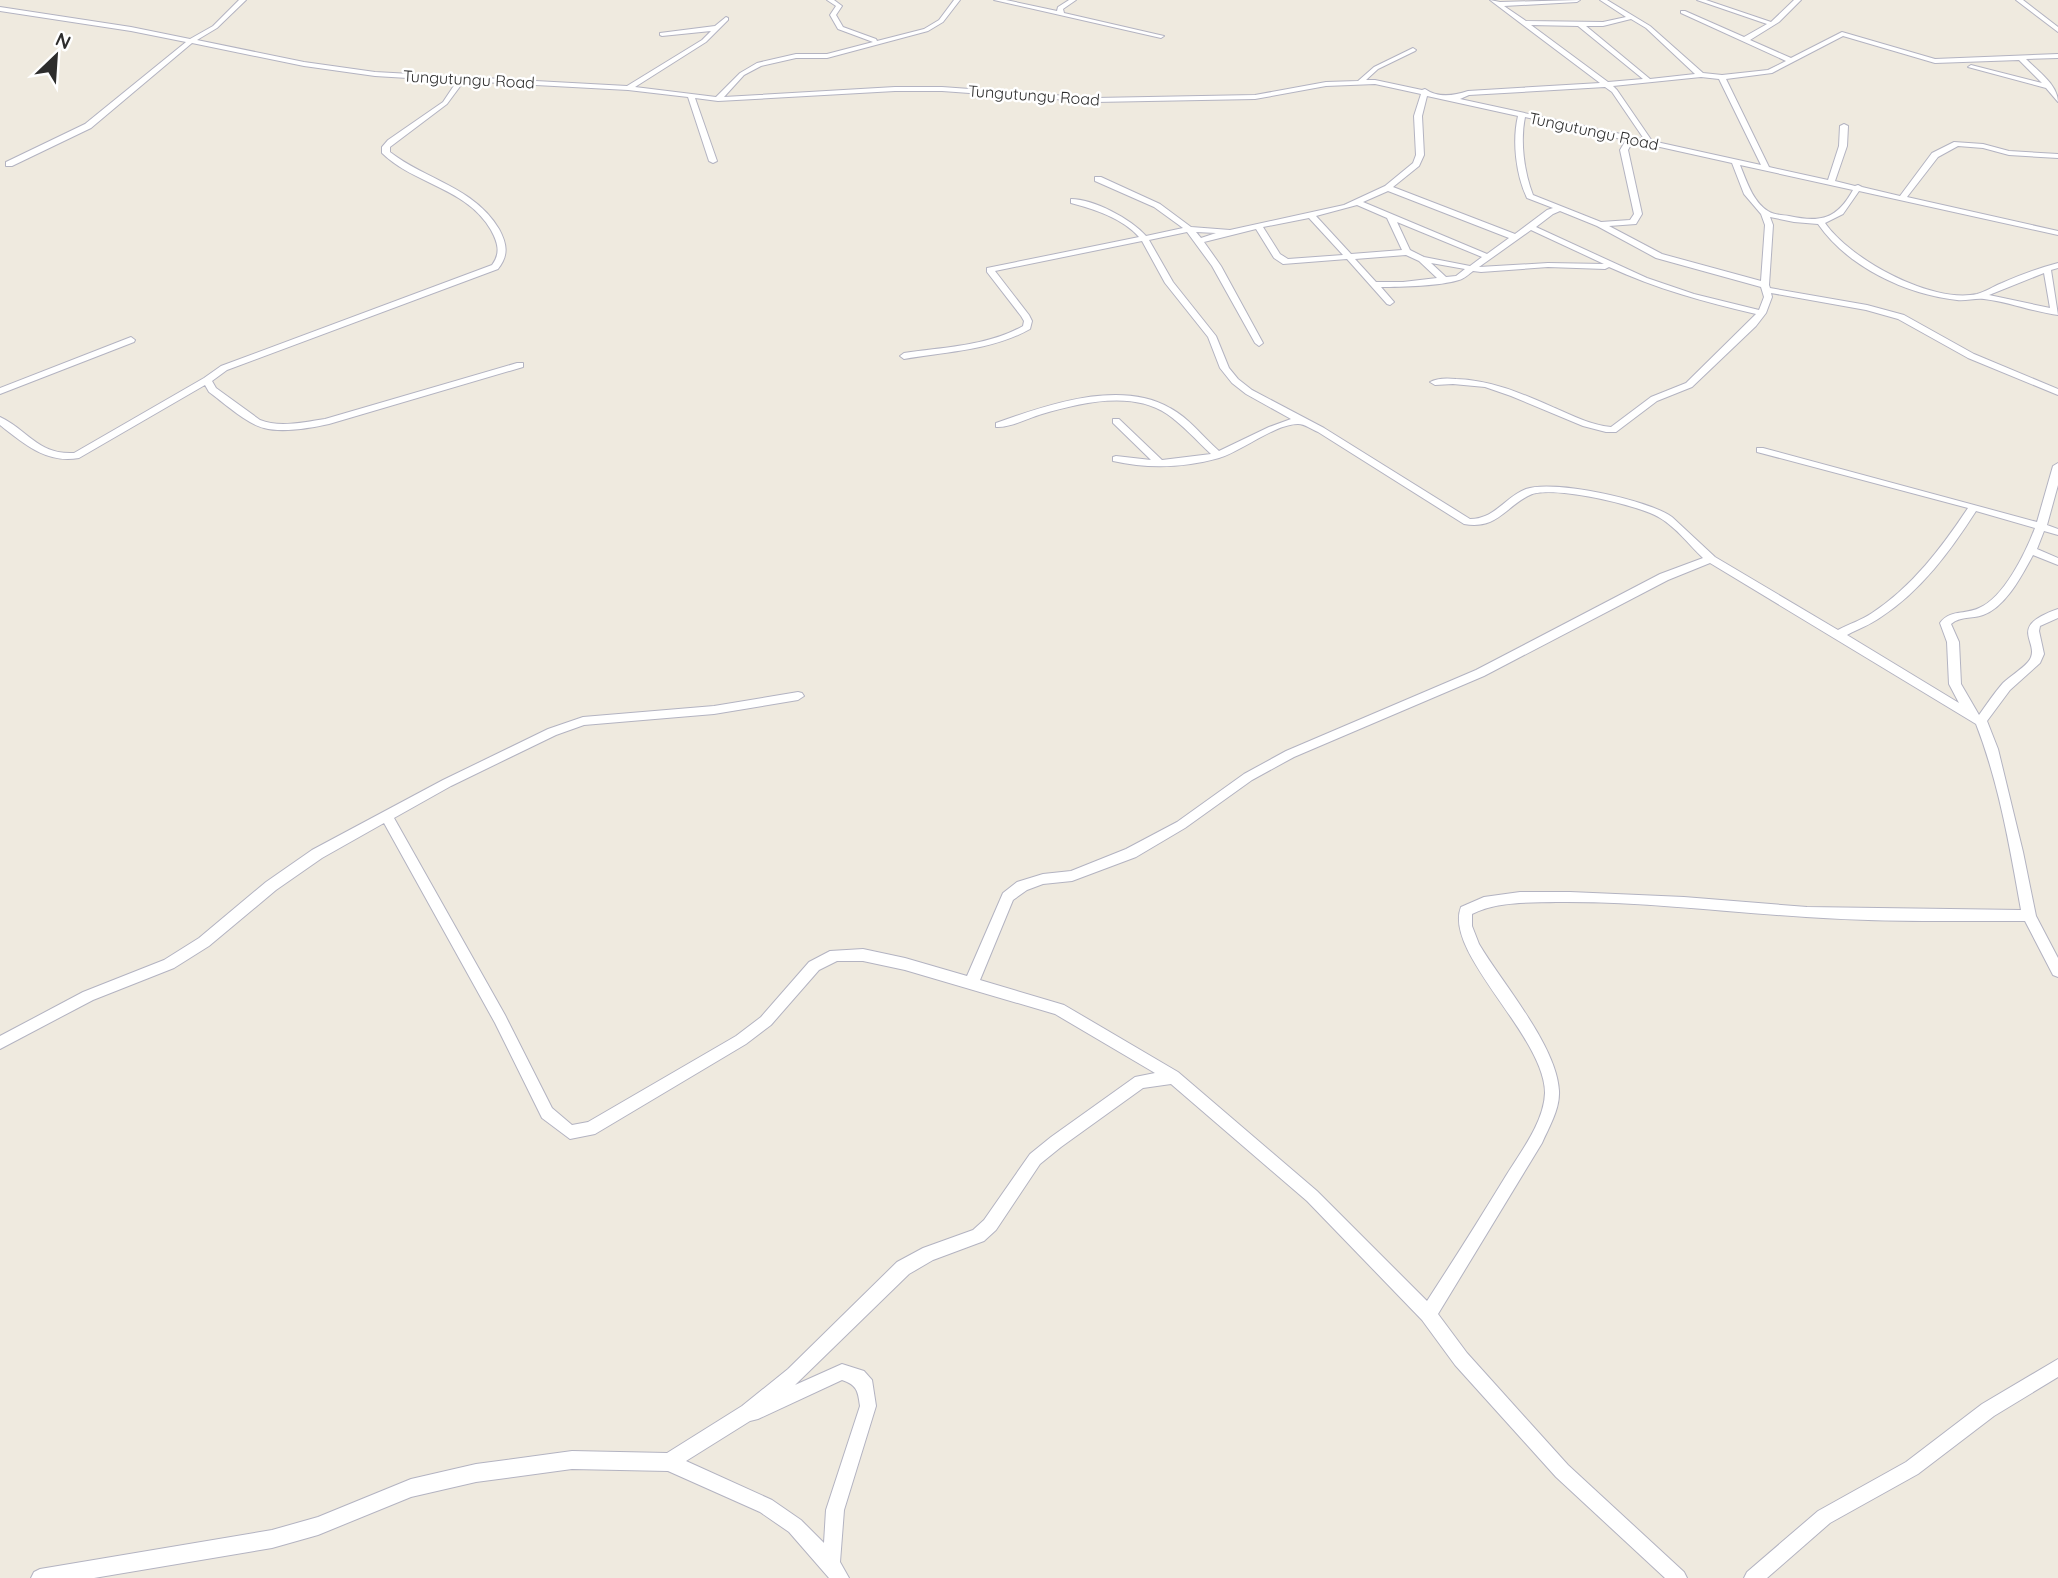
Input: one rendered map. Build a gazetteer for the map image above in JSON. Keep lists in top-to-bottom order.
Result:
{
  "streets": {
    "street": ["Tungutungu Road"]
  },
  "north": "top right"
}
